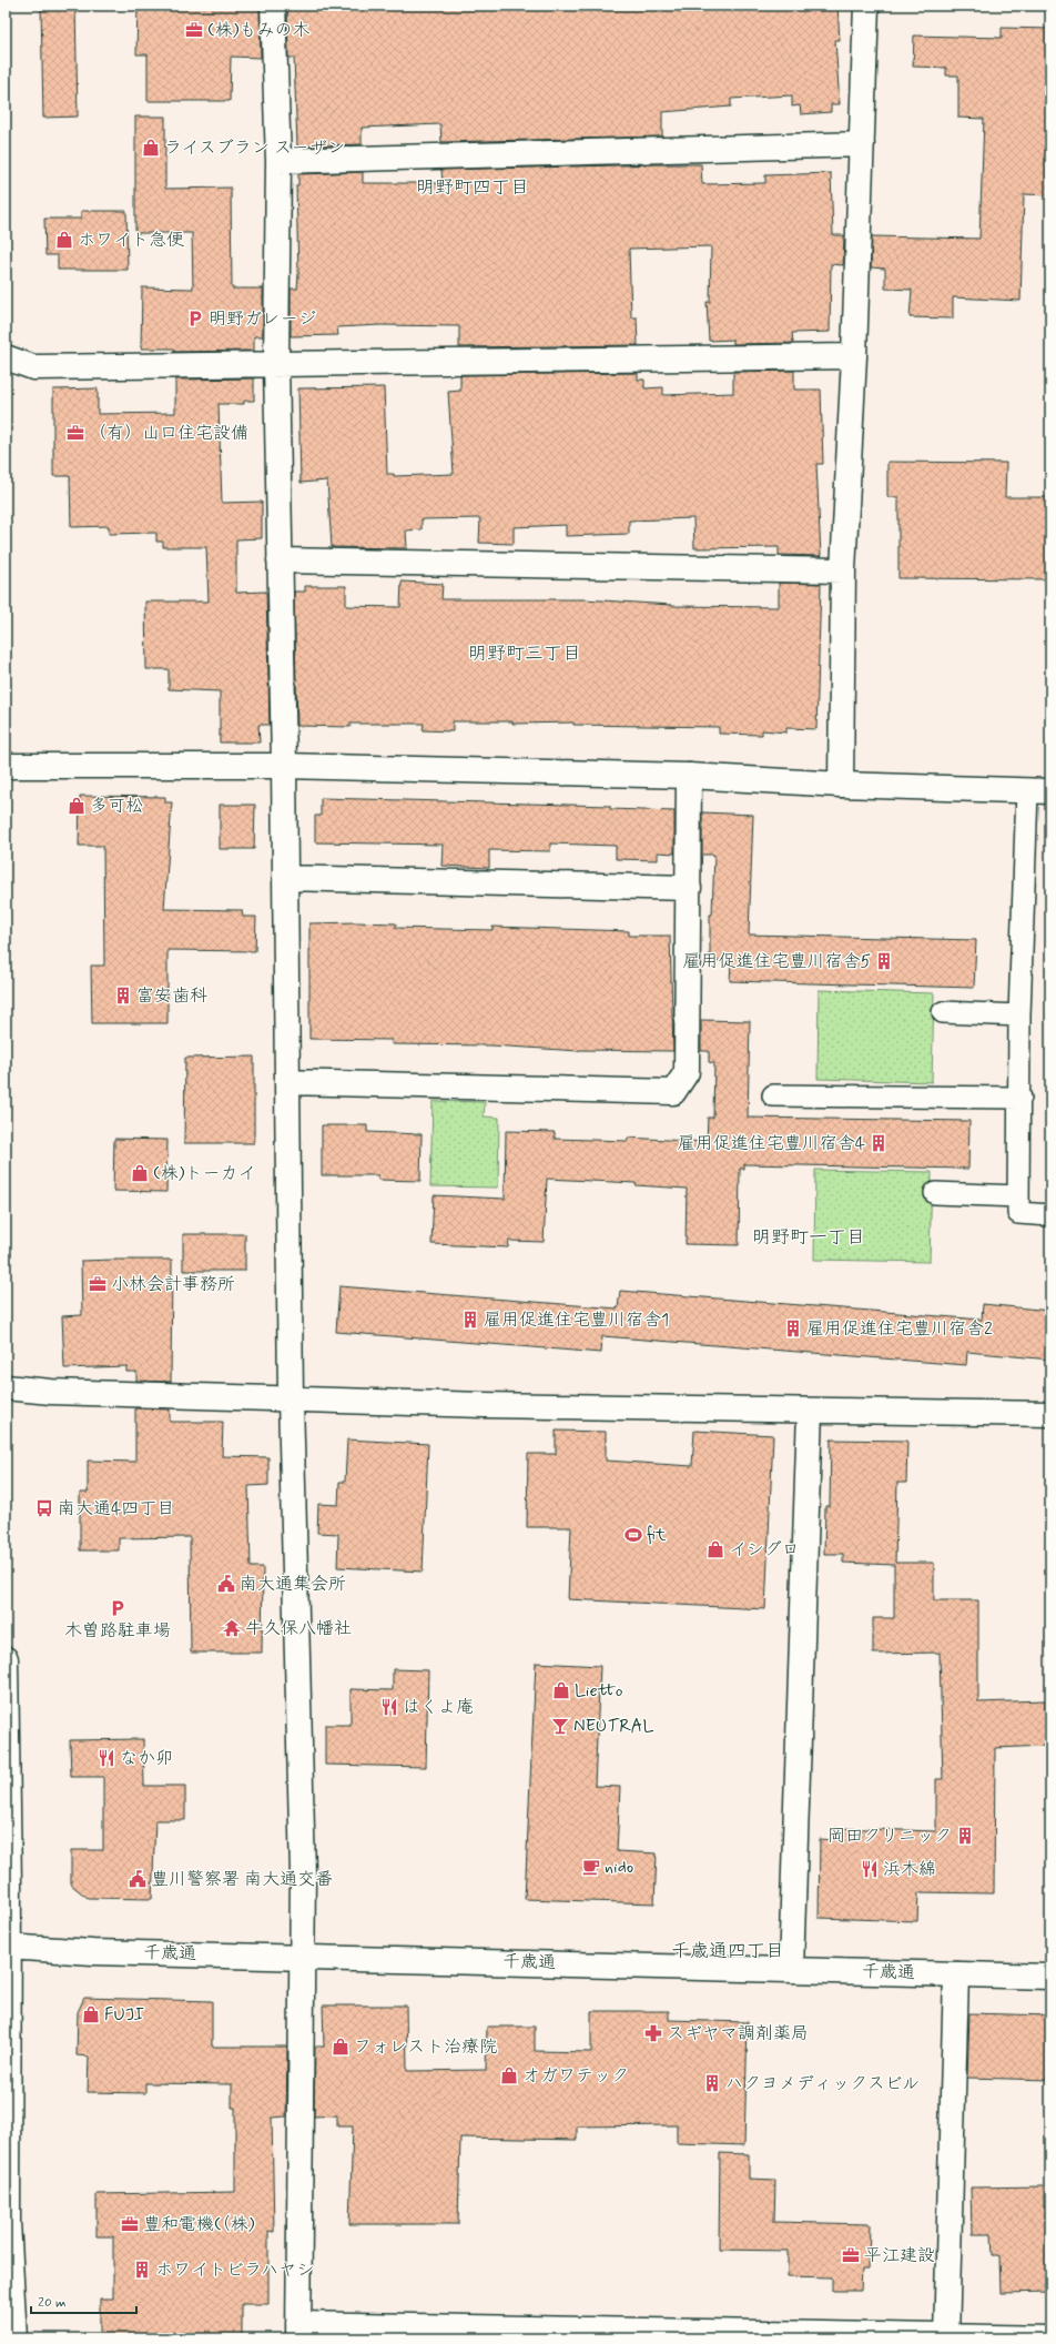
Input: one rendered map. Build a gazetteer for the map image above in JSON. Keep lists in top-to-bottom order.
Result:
{
  "streets": {
    "street": ["千歳通"]
  },
  "districts": [
    "明野町四丁目",
    "明野町三丁目",
    "明野町一丁目",
    "千歳通四丁目"
  ],
  "places": {
    "office": [
      "(株)もみの木",
      "（有）山口住宅設備",
      "小林会計事務所",
      "豊和電機(（株)",
      "平江建設"
    ],
    "shop": [
      "ライスブラン スーザン",
      "ホワイト急便",
      "多可松",
      "(株)トーカイ",
      "イシグロ",
      "Lietto",
      "FUJI",
      "フォレスト治療院",
      "オガワテック"
    ],
    "parking": ["明野ガレージ", "木曽路駐車場"],
    "building": [
      "雇用促進住宅豊川宿舎5",
      "富安歯科",
      "雇用促進住宅豊川宿舎4",
      "雇用促進住宅豊川宿舎1",
      "雇用促進住宅豊川宿舎2",
      "岡田クリニック",
      "ハクヨメディックスビル",
      "ホワイトビラハヤシ"
    ],
    "bus stop": ["南大通4四丁目"],
    "sports": ["fit"],
    "public building": ["南大通集会所", "豊川警察署 南大通交番"],
    "temple": ["牛久保八幡社"],
    "restaurant": ["はくよ庵", "なか卯", "浜木綿"],
    "bar": ["NEUTRAL"],
    "cafe": ["nido"],
    "pharmacy": ["スギヤマ調剤薬局"]
  },
  "scale_bar": "20 m"
}
